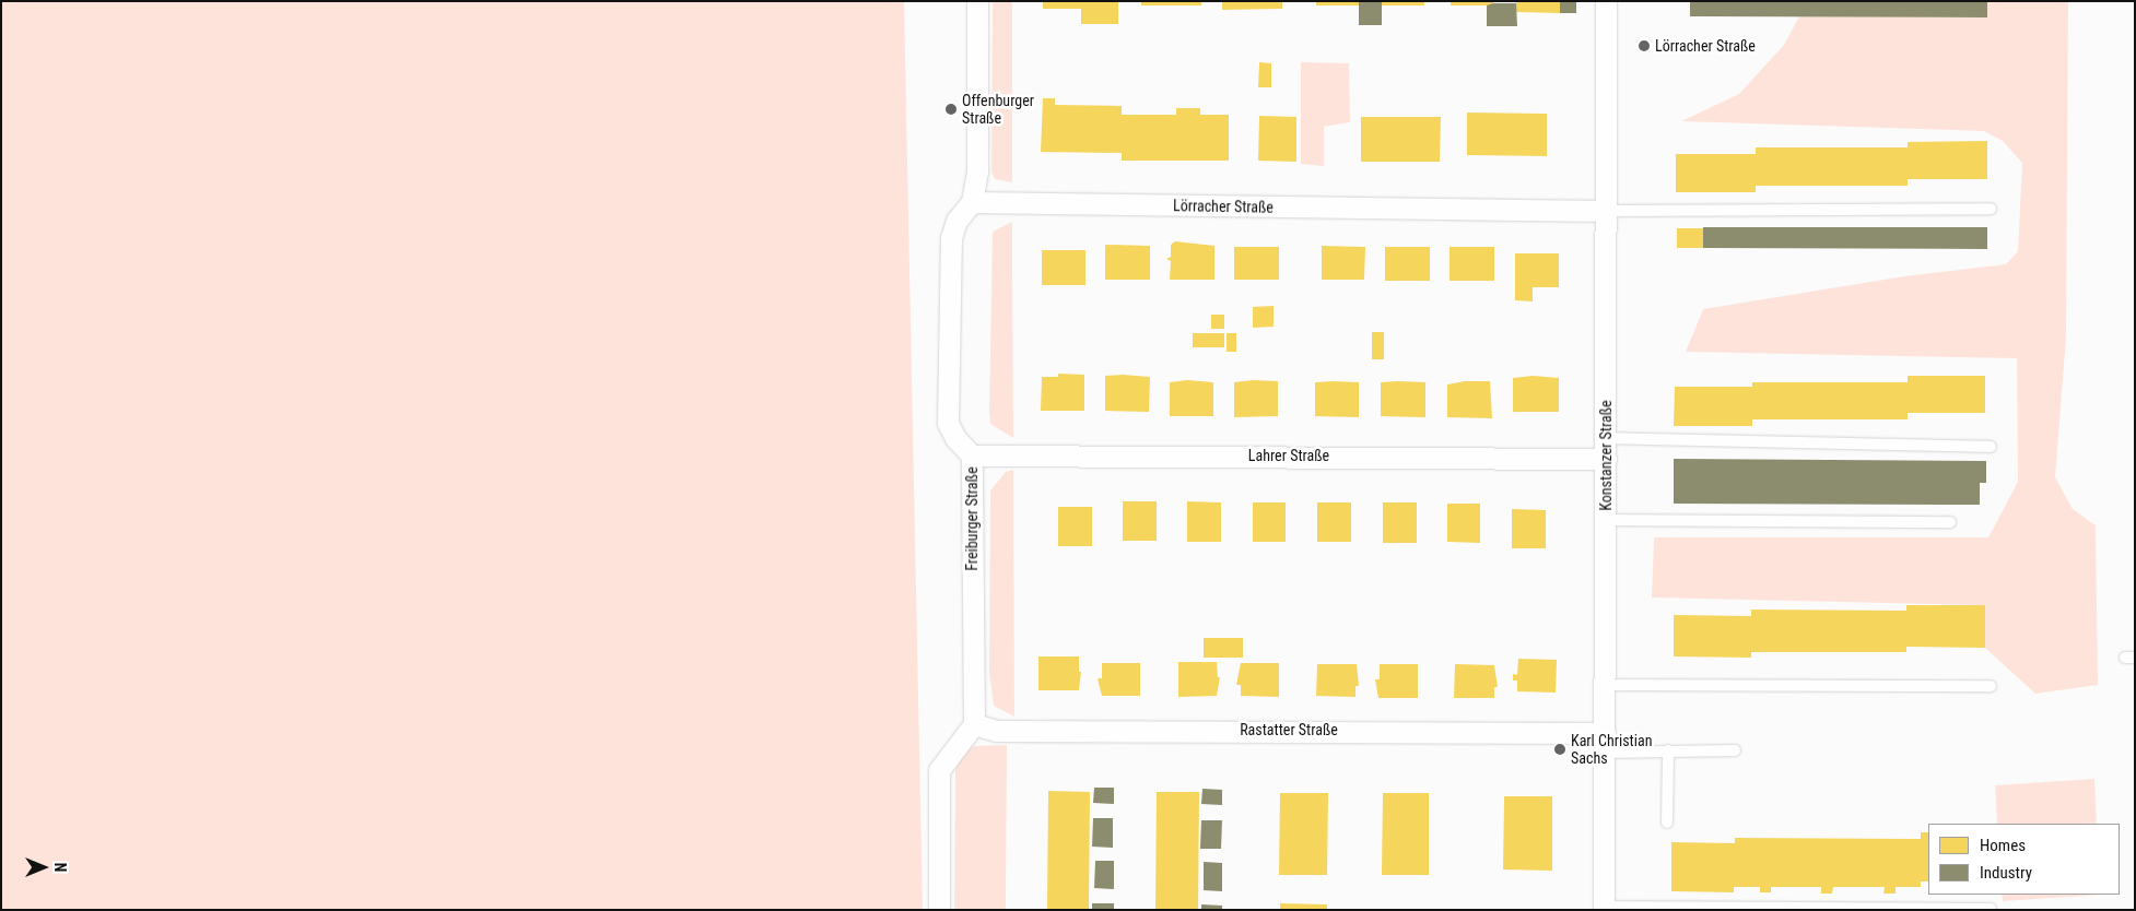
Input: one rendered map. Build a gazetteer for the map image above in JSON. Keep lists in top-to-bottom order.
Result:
{
  "streets": {
    "street": [
      "Lörracher Straße",
      "Lahrer Straße",
      "Konstanzer Straße",
      "Freiburger Straße",
      "Rastatter Straße"
    ]
  },
  "crossings": [
    ["Lörracher Straße", "Konstanzer Straße"],
    ["Lörracher Straße", "Freiburger Straße"],
    ["Lahrer Straße", "Konstanzer Straße"],
    ["Lahrer Straße", "Freiburger Straße"],
    ["Konstanzer Straße", "Rastatter Straße"],
    ["Freiburger Straße", "Rastatter Straße"]
  ],
  "places": ["Lörracher Straße", "Offenburger Straße", "Karl Christian Sachs"],
  "legend": ["Homes", "Industry"],
  "north": "right"
}
